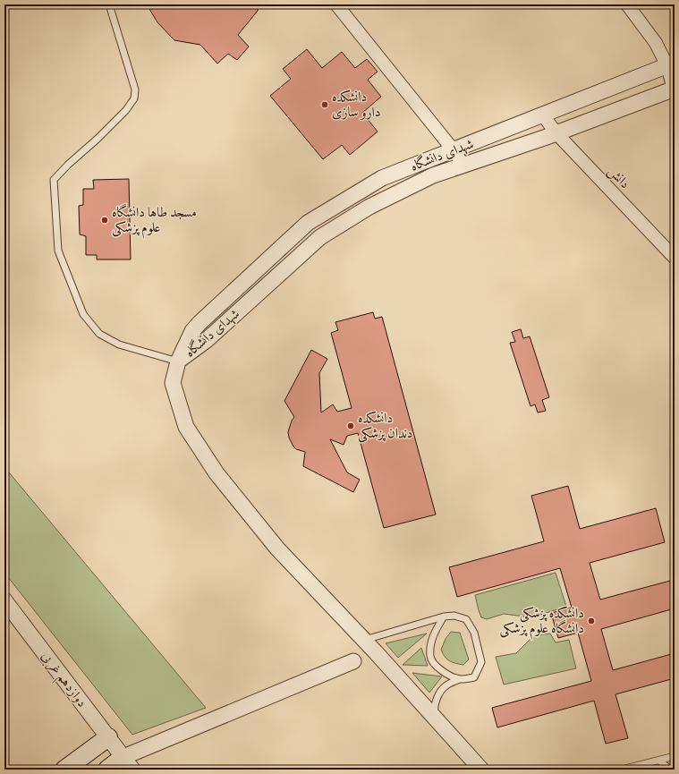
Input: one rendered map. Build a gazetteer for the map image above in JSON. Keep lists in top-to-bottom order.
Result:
{
  "streets": {
    "street": ["شهدای دانشگاه", "دانش", "دوازدهم غربی"]
  },
  "crossings": [
    ["شهدای دانشگاه", "دانش"]
  ],
  "places": [
    "دانشکده دارو سازی",
    "مسجد طاها دانشگاه علوم پزشکی",
    "دانشکده دندان پزشکی",
    "دانشکده پزشکی دانشگاه علوم پزشکی"
  ]
}
